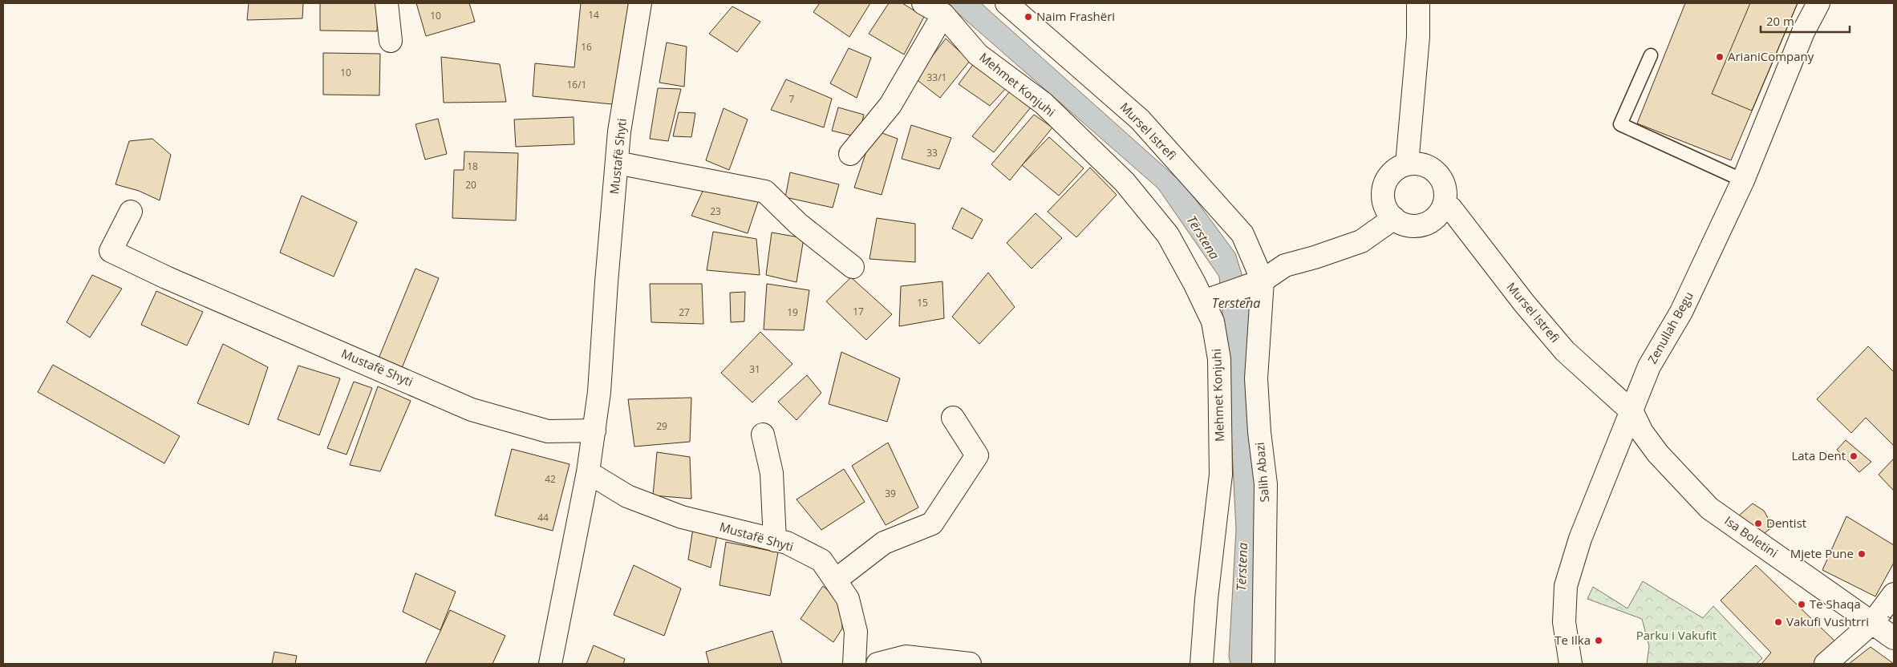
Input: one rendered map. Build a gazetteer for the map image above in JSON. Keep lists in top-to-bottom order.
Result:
{
  "streets": {
    "street": [
      "Mehmet Konjuhi",
      "Mursel Istrefi",
      "Mustafë Shyti",
      "Zenullah Begu",
      "Salih Abazi",
      "Isa Boletini"
    ]
  },
  "crossings": [
    ["Mursel Istrefi", "Zenullah Begu"],
    ["Mursel Istrefi", "Salih Abazi"],
    ["Mursel Istrefi", "Isa Boletini"],
    ["Zenullah Begu", "Isa Boletini"]
  ],
  "water": ["Tërstena", "Terstena"],
  "parks": ["Parku i Vakufit"],
  "places": [
    "Naim Frashëri",
    "ArianiCompany",
    "Lata Dent",
    "Dentist",
    "Mjete Pune",
    "Te Shaqa",
    "Vakufi Vushtrri",
    "Te Ilka"
  ],
  "house_numbers": [
    "14",
    "10",
    "16",
    "10",
    "33/1",
    "16/1",
    "7",
    "33",
    "18",
    "20",
    "23",
    "15",
    "17",
    "27",
    "19",
    "31",
    "29",
    "42",
    "39",
    "44"
  ],
  "scale_bar": "20 m"
}
